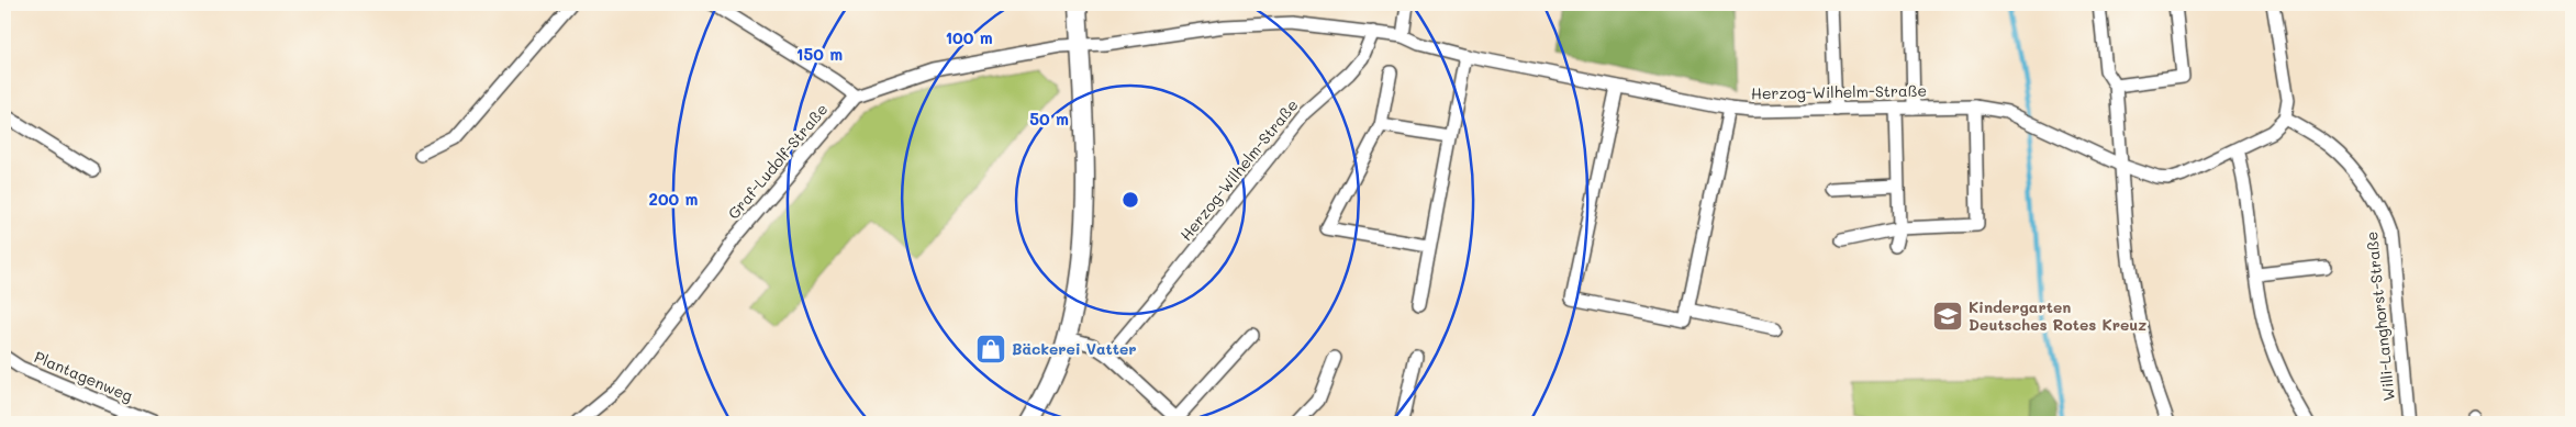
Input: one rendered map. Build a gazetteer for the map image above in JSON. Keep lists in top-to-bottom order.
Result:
{
  "streets": {
    "street": [
      "Herzog-Wilhelm-Straße",
      "Graf-Ludolf-Straße",
      "Willi-Langhorst-Straße",
      "Plantagenweg"
    ]
  },
  "crossings": [
    ["Herzog-Wilhelm-Straße", "Willi-Langhorst-Straße"]
  ],
  "places": {
    "school or university": ["Kindergarten Deutsches Rotes Kreuz"],
    "shop": ["Bäckerei Vatter"]
  },
  "rings": [
    "100 m",
    "150 m",
    "50 m",
    "200 m"
  ]
}
